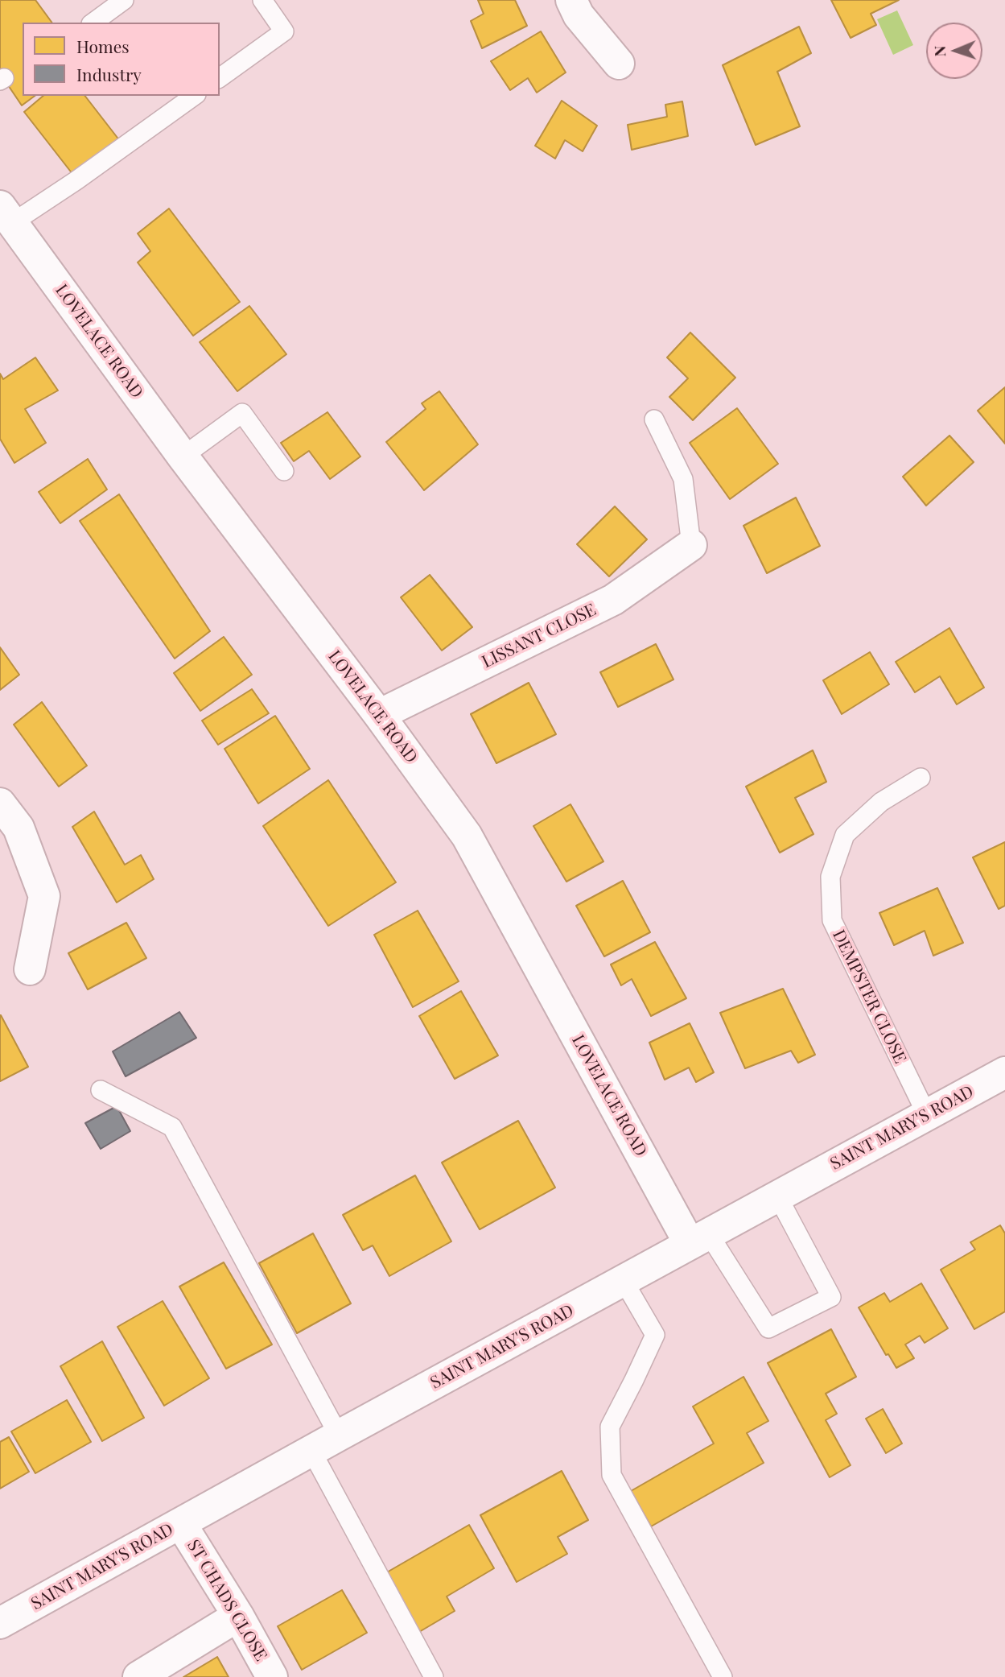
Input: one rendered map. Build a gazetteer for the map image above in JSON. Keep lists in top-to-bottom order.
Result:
{
  "streets": {
    "street": [
      "LOVELACE ROAD",
      "LISSANT CLOSE",
      "SAINT MARY'S ROAD",
      "ST CHADS CLOSE"
    ],
    "lane": ["DEMPSTER CLOSE"]
  },
  "crossings": [
    ["LOVELACE ROAD", "LISSANT CLOSE"],
    ["LOVELACE ROAD", "SAINT MARY'S ROAD"],
    ["DEMPSTER CLOSE", "SAINT MARY'S ROAD"],
    ["SAINT MARY'S ROAD", "ST CHADS CLOSE"]
  ],
  "legend": ["Homes", "Industry"],
  "north": "left"
}
